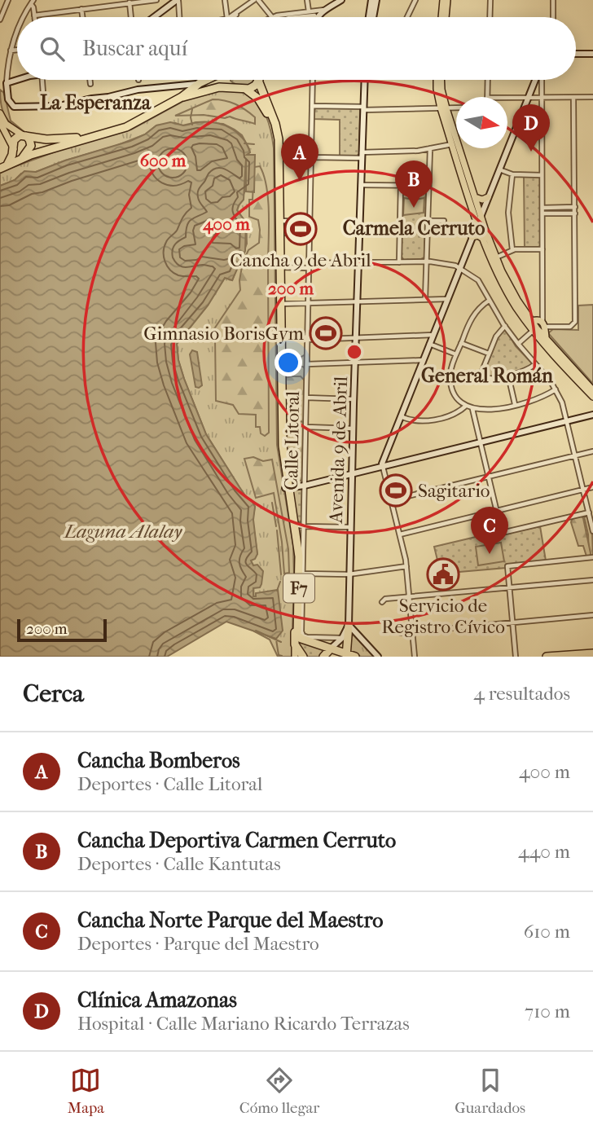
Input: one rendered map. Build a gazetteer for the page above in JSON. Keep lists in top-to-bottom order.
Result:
{
  "streets": {
    "highway": ["F7"],
    "main road": ["Avenida 9 de Abril"],
    "street": ["Calle Litoral"]
  },
  "crossings": [
    ["Calle Litoral", "Avenida 9 de Abril"],
    ["Avenida 9 de Abril", "F7"]
  ],
  "districts": ["La Esperanza", "Carmela Cerruto", "General Román"],
  "water": ["Laguna Alalay"],
  "places": {
    "sports": ["Cancha 9 de Abril", "Gimnasio BorisGym", "Sagitario"],
    "public building": ["Servicio de Registro Cívico"]
  },
  "scale_bar": "200 m",
  "north": "right",
  "page": {
    "search": "Buscar aquí",
    "pins": [
      "D",
      "A",
      "B",
      "C"
    ],
    "scale": "200 m",
    "heading": ["Cerca", "4 resultados"],
    "list": [
      {
        "mark": "A",
        "name": "Cancha Bomberos",
        "note": "Deportes · Calle Litoral",
        "value": "400 m"
      },
      {
        "mark": "B",
        "name": "Cancha Deportiva Carmen Cerruto",
        "note": "Deportes · Calle Kantutas",
        "value": "440 m"
      },
      {
        "mark": "C",
        "name": "Cancha Norte Parque del Maestro",
        "note": "Deportes · Parque del Maestro",
        "value": "610 m"
      },
      {
        "mark": "D",
        "name": "Clínica Amazonas",
        "note": "Hospital · Calle Mariano Ricardo Terrazas",
        "value": "710 m"
      }
    ],
    "nav": ["Mapa", "Cómo llegar", "Guardados"]
  },
  "rings": ["600 m", "400 m", "200 m"]
}
